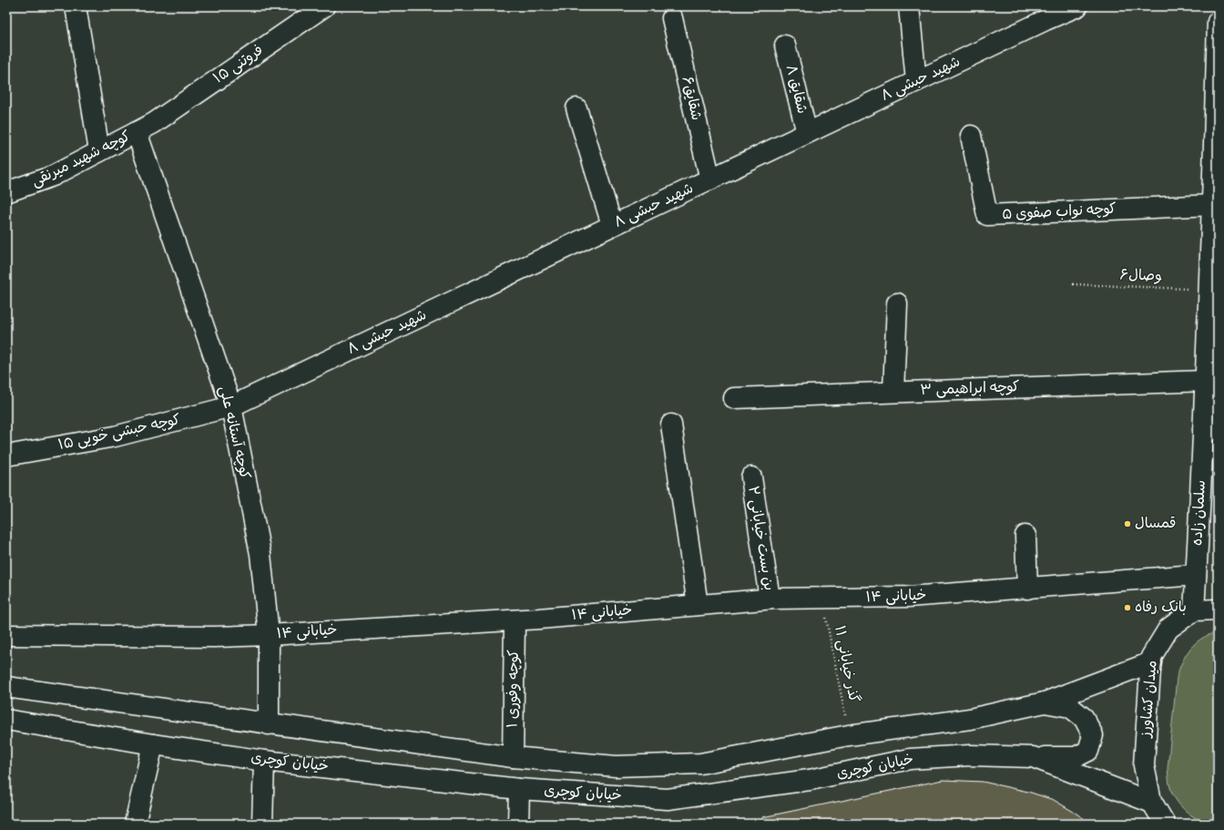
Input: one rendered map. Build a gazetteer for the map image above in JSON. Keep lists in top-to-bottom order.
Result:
{
  "streets": {
    "street": [
      "فروتنی ۱۵",
      "شهید حبشی ۸",
      "شقایق ۸",
      "شقایق۶",
      "کوچه شهید میرنقی",
      "کوچه نواب صفوی ۵",
      "کوچه ابراهیمی ۳",
      "کوچه حبشی خویی ۱۵",
      "کوچه آستانه علی",
      "سلمان زاده",
      "بن بست خیابانی ۲",
      "خیابانی ۱۴",
      "کوچه وفوری ۱",
      "میدان کشاورز",
      "خیابان کوچری"
    ],
    "path": ["وصال۶", "گذر خیابانی ۱۱"]
  },
  "crossings": [
    ["فروتنی ۱۵", "کوچه شهید میرنقی"],
    ["شهید حبشی ۸", "شقایق ۸"],
    ["شهید حبشی ۸", "شقایق۶"],
    ["شهید حبشی ۸", "کوچه حبشی خویی ۱۵"],
    ["شهید حبشی ۸", "کوچه آستانه علی"],
    ["کوچه شهید میرنقی", "کوچه آستانه علی"],
    ["کوچه نواب صفوی ۵", "سلمان زاده"],
    ["وصال۶", "سلمان زاده"],
    ["کوچه ابراهیمی ۳", "سلمان زاده"],
    ["کوچه حبشی خویی ۱۵", "کوچه آستانه علی"],
    ["کوچه آستانه علی", "خیابانی ۱۴"],
    ["کوچه آستانه علی", "خیابان کوچری"],
    ["سلمان زاده", "خیابانی ۱۴"],
    ["سلمان زاده", "میدان کشاورز"],
    ["بن بست خیابانی ۲", "خیابانی ۱۴"],
    ["خیابانی ۱۴", "گذر خیابانی ۱۱"],
    ["خیابانی ۱۴", "کوچه وفوری ۱"],
    ["گذر خیابانی ۱۱", "خیابان کوچری"],
    ["کوچه وفوری ۱", "خیابان کوچری"],
    ["میدان کشاورز", "خیابان کوچری"]
  ],
  "places": ["قمسال", "بانک رفاه"]
}
